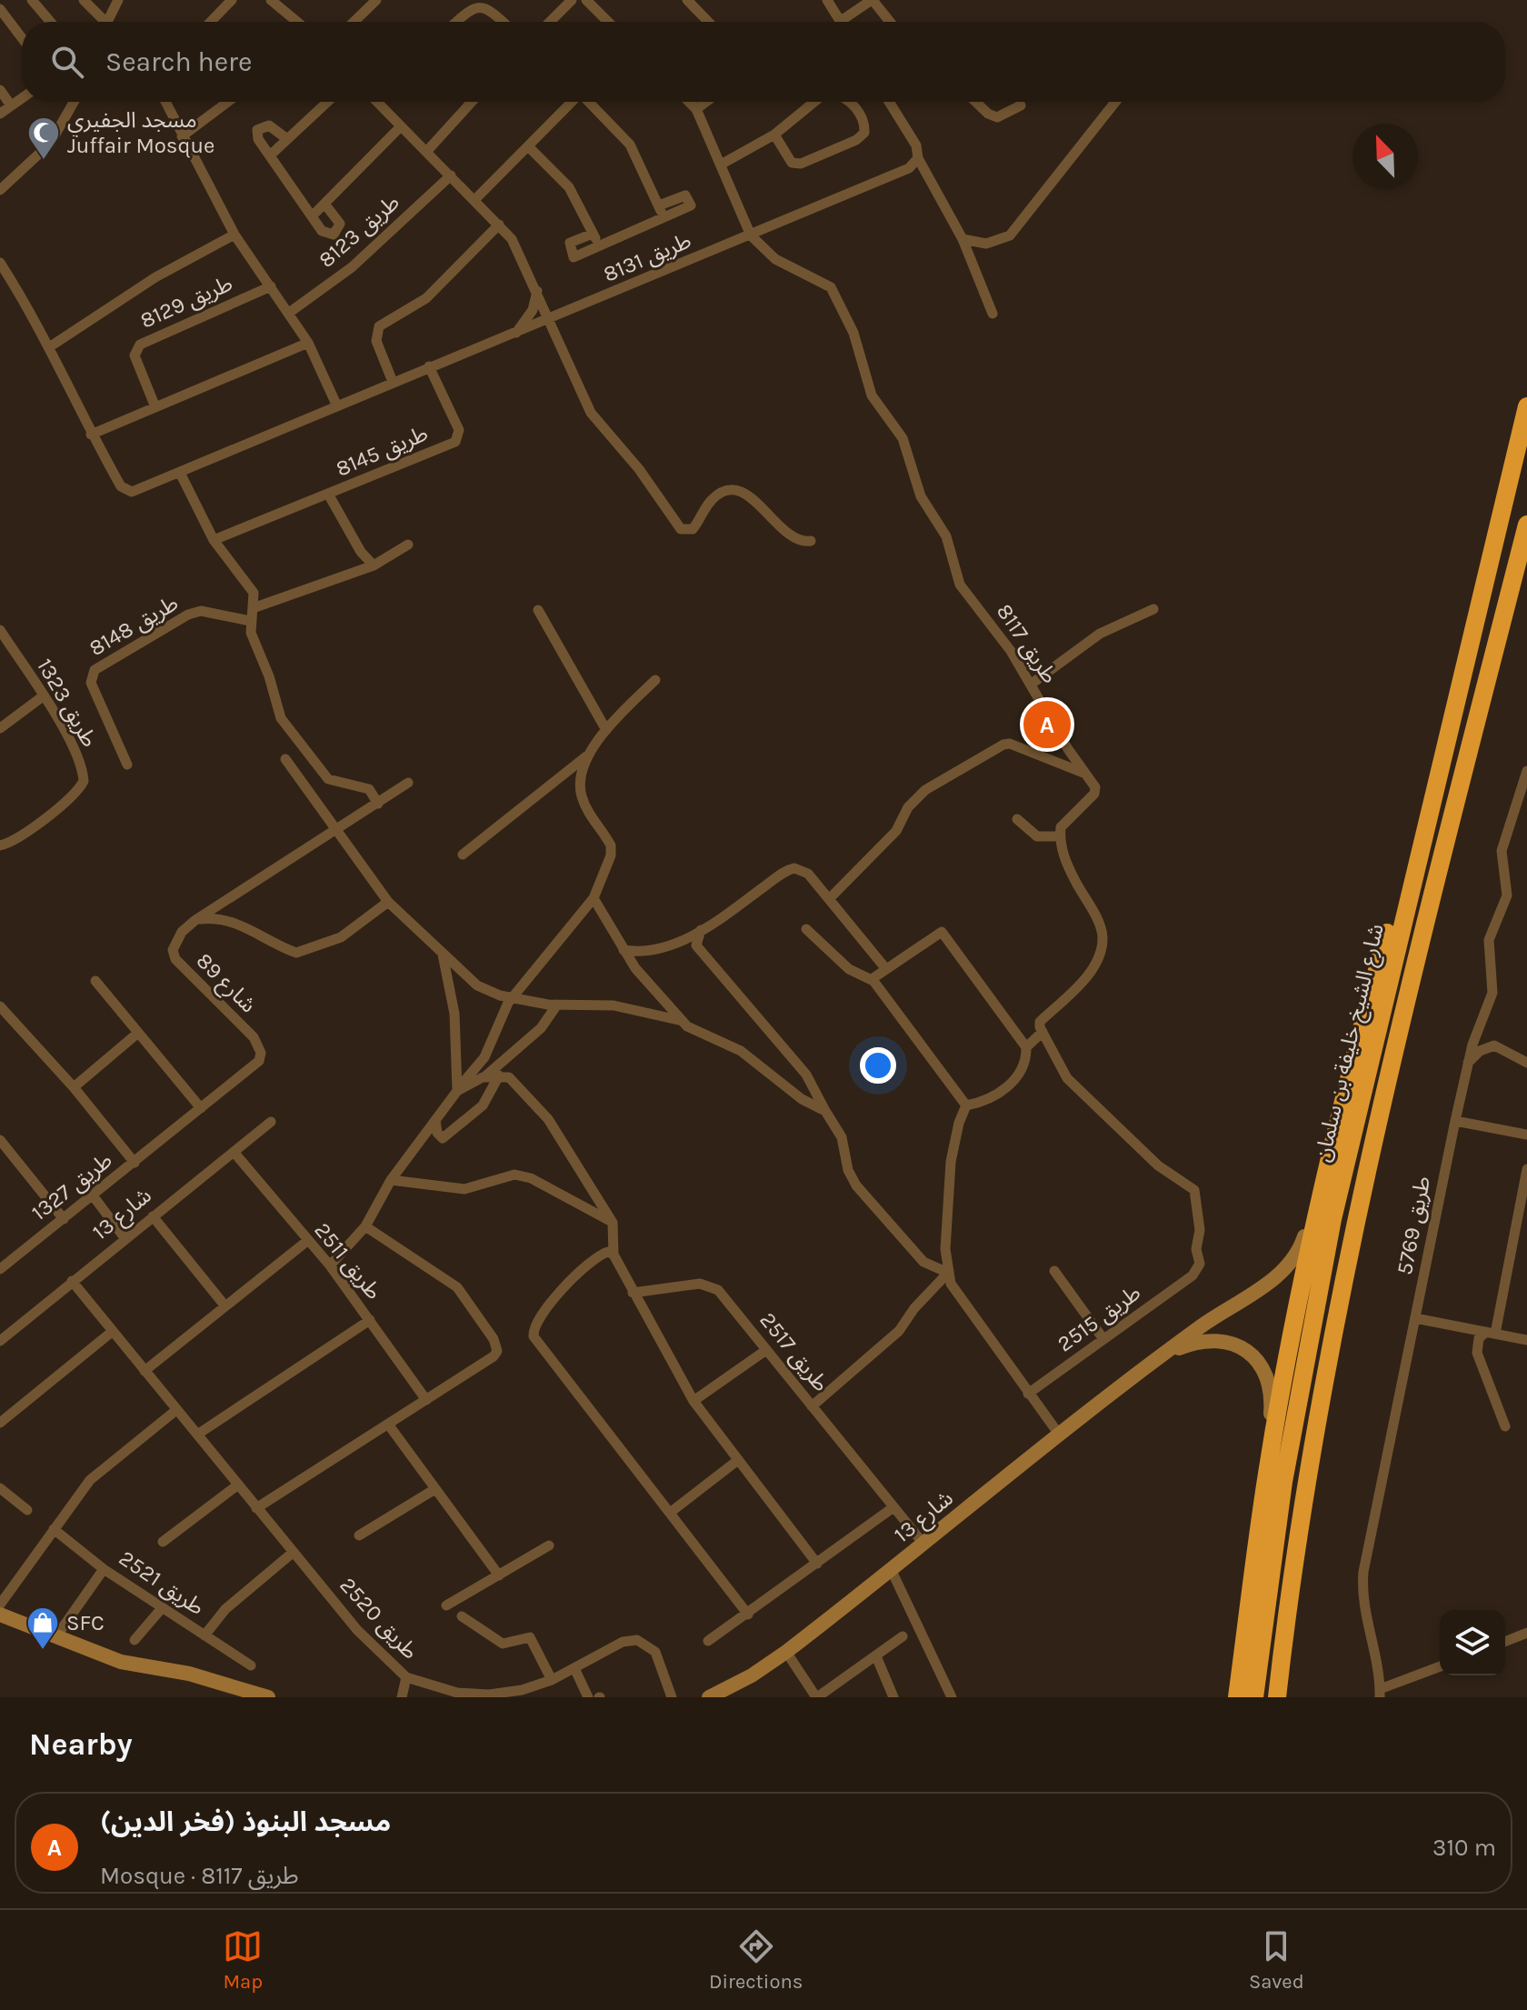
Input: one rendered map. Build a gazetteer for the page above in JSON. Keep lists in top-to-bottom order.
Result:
{
  "streets": {
    "highway": ["شارع الشيخ خليفة بن سلمان"],
    "street": [
      "طريق 8123",
      "طريق 8131",
      "طريق 8129",
      "طريق 8145",
      "طريق 8148",
      "طريق 8117",
      "طريق 1323",
      "شارع 89",
      "طريق 1327",
      "شارع 13",
      "طريق 5769",
      "طريق 2511",
      "طريق 2515",
      "طريق 2517",
      "طريق 2521",
      "طريق 2520"
    ]
  },
  "crossings": [
    ["طريق 8123", "طريق 8129"],
    ["طريق 8131", "طريق 8129"],
    ["طريق 8131", "طريق 8145"],
    ["طريق 8131", "طريق 8117"],
    ["شارع 89", "طريق 1327"],
    ["شارع 13", "طريق 2511"],
    ["شارع 13", "طريق 2517"],
    ["شارع 13", "طريق 2520"],
    ["طريق 2511", "طريق 2520"]
  ],
  "places": {
    "mosque": ["مسجد الجفيري Juffair Mosque"],
    "shop": ["SFC"]
  },
  "north": "top left",
  "page": {
    "search": "Search here",
    "pins": "A",
    "heading": "Nearby",
    "list": [
      {
        "mark": "A",
        "name": "مسجد البنوذ (فخر الدين)",
        "note": "Mosque · طريق 8117",
        "value": "310 m"
      }
    ],
    "nav": ["Map", "Directions", "Saved"]
  }
}
